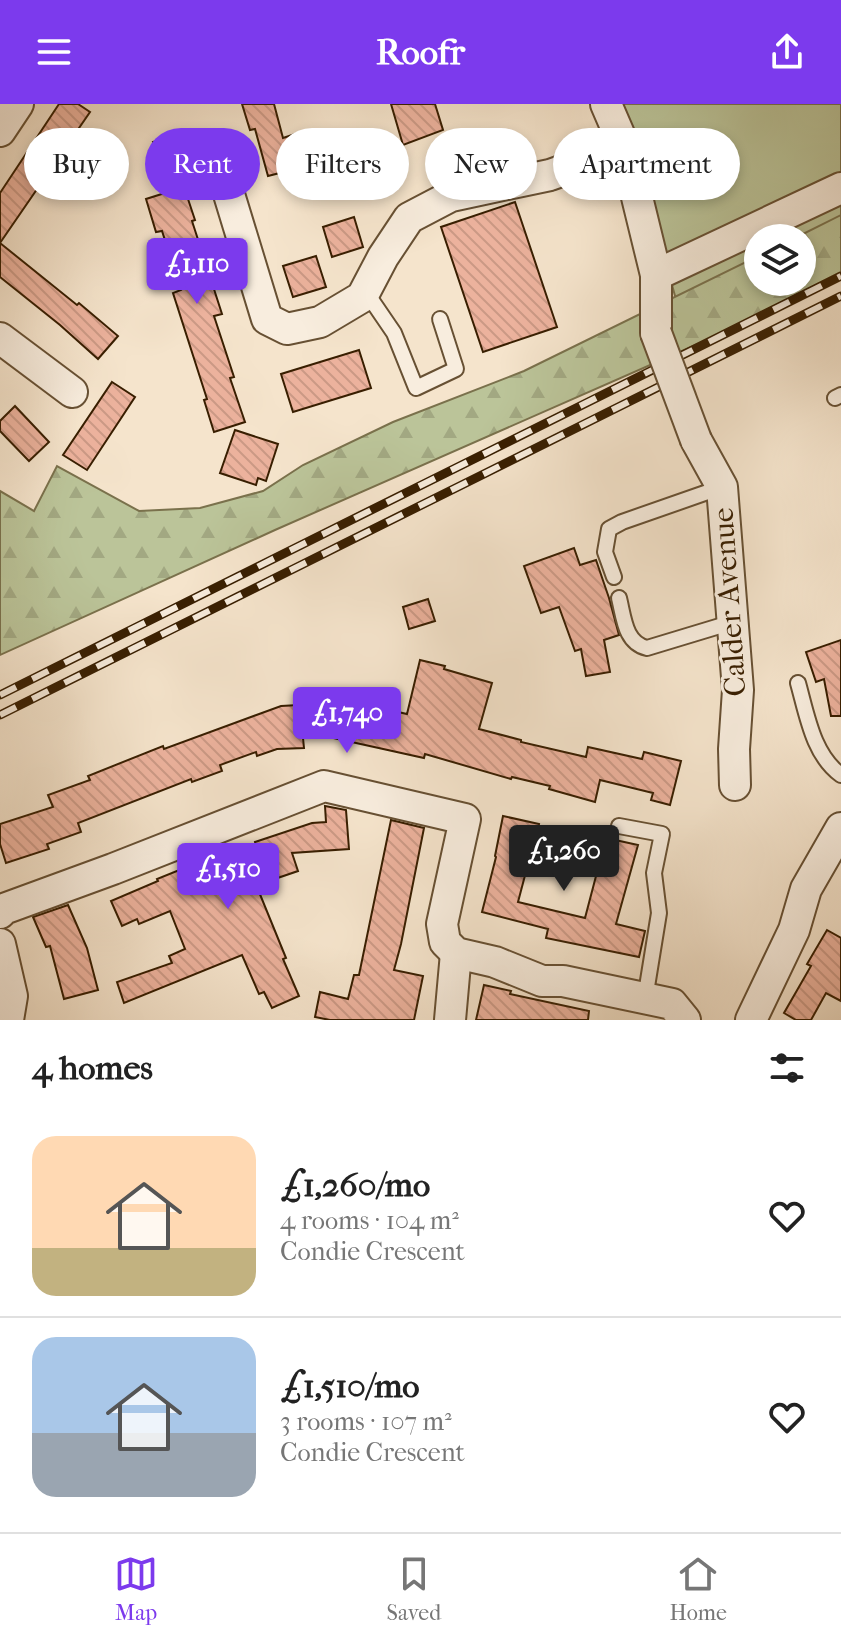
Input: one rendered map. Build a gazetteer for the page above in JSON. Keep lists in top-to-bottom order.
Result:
{
  "streets": {
    "street": ["Calder Avenue"]
  },
  "page": {
    "header": "Roofr",
    "chip": [
      "Buy",
      "Rent",
      "Filters",
      "New",
      "Apartment"
    ],
    "price": [
      "£1,110",
      "£1,740",
      "£1,260",
      "£1,510"
    ],
    "heading": "4 homes",
    "list": [
      {
        "name": "£1,260/mo",
        "note": "4 rooms · 104 m² · Condie Crescent"
      },
      {
        "name": "£1,510/mo",
        "note": "3 rooms · 107 m² · Condie Crescent"
      }
    ],
    "tabs": ["Map", "Saved", "Home"]
  }
}
